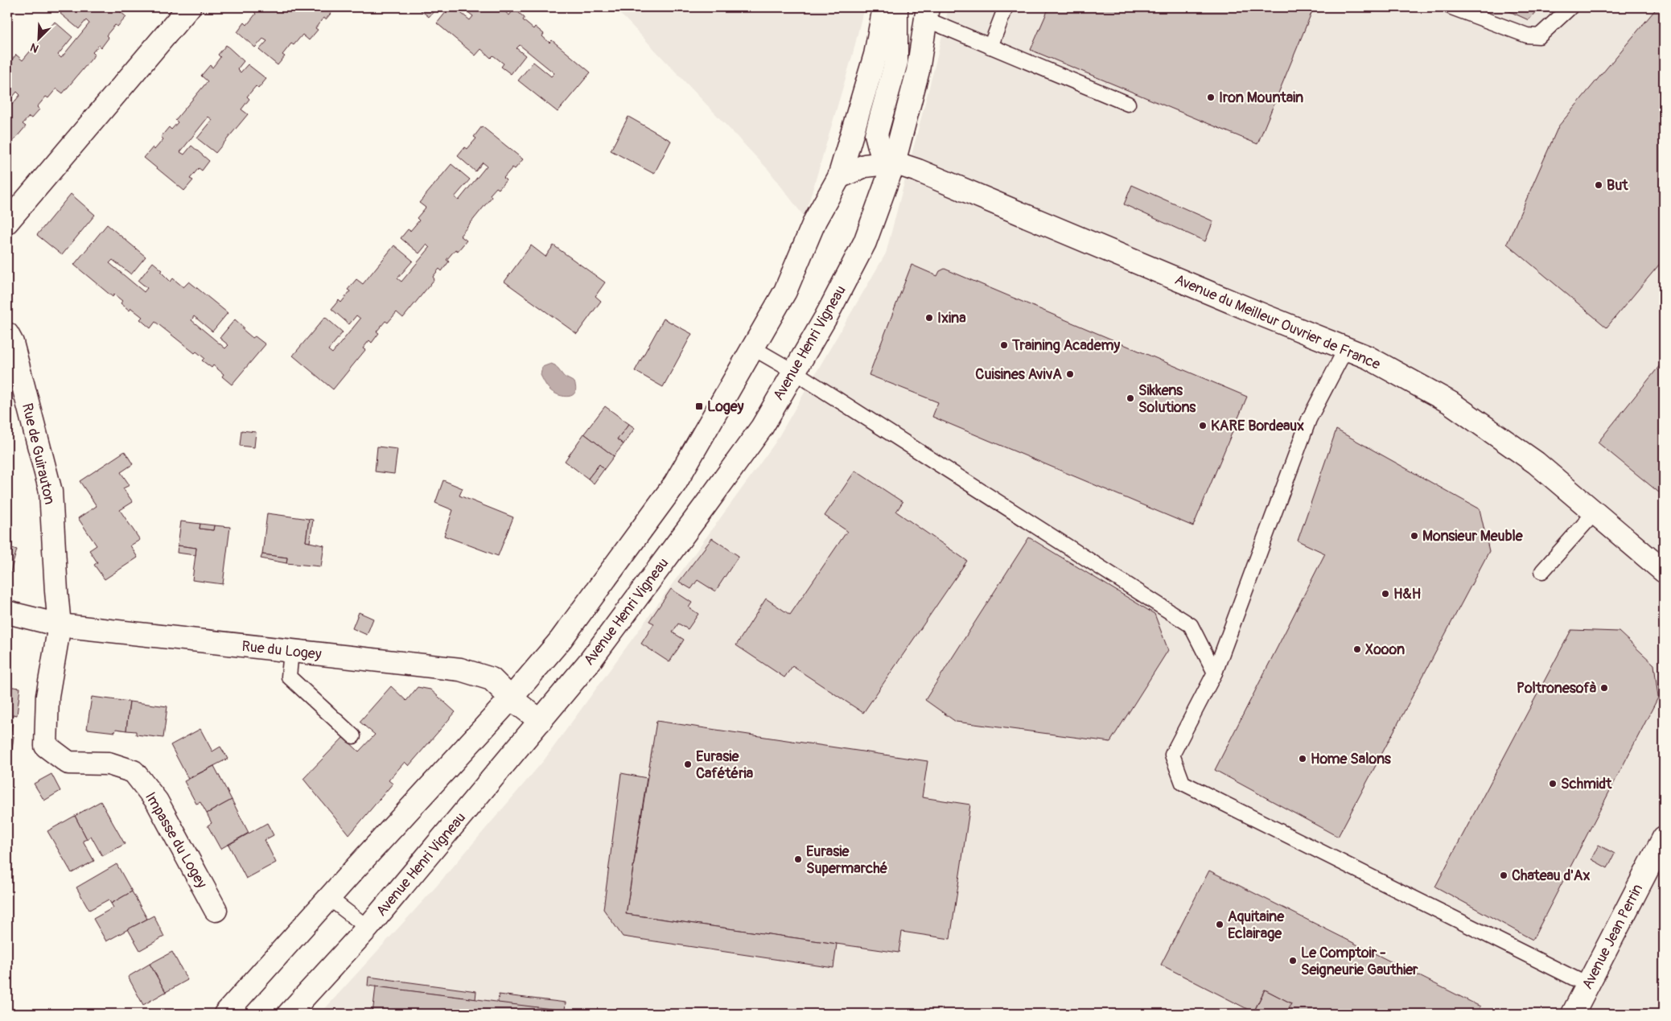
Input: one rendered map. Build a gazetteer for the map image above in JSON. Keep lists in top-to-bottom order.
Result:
{
  "streets": {
    "street": [
      "Avenue du Meilleur Ouvrier de France",
      "Avenue Henri Vigneau",
      "Rue de Guirauton",
      "Rue du Logey",
      "Impasse du Logey",
      "Avenue Jean Perrin"
    ]
  },
  "crossings": [
    ["Avenue du Meilleur Ouvrier de France", "Avenue Henri Vigneau"],
    ["Avenue Henri Vigneau", "Rue du Logey"],
    ["Rue de Guirauton", "Rue du Logey"],
    ["Rue de Guirauton", "Impasse du Logey"],
    ["Rue du Logey", "Impasse du Logey"]
  ],
  "places": {
    "other": [
      "Iron Mountain",
      "But",
      "Ixina",
      "Training Academy",
      "Cuisines AvivA",
      "Sikkens Solutions",
      "KARE Bordeaux",
      "Monsieur Meuble",
      "H&H",
      "Xooon",
      "Poltronesofà",
      "Home Salons",
      "Eurasie Cafétéria",
      "Schmidt",
      "Eurasie Supermarché",
      "Chateau d'Ax",
      "Aquitaine Eclairage",
      "Le Comptoir - Seigneurie Gauthier"
    ],
    "transit": ["Logey"]
  },
  "north": "bottom left"
}
